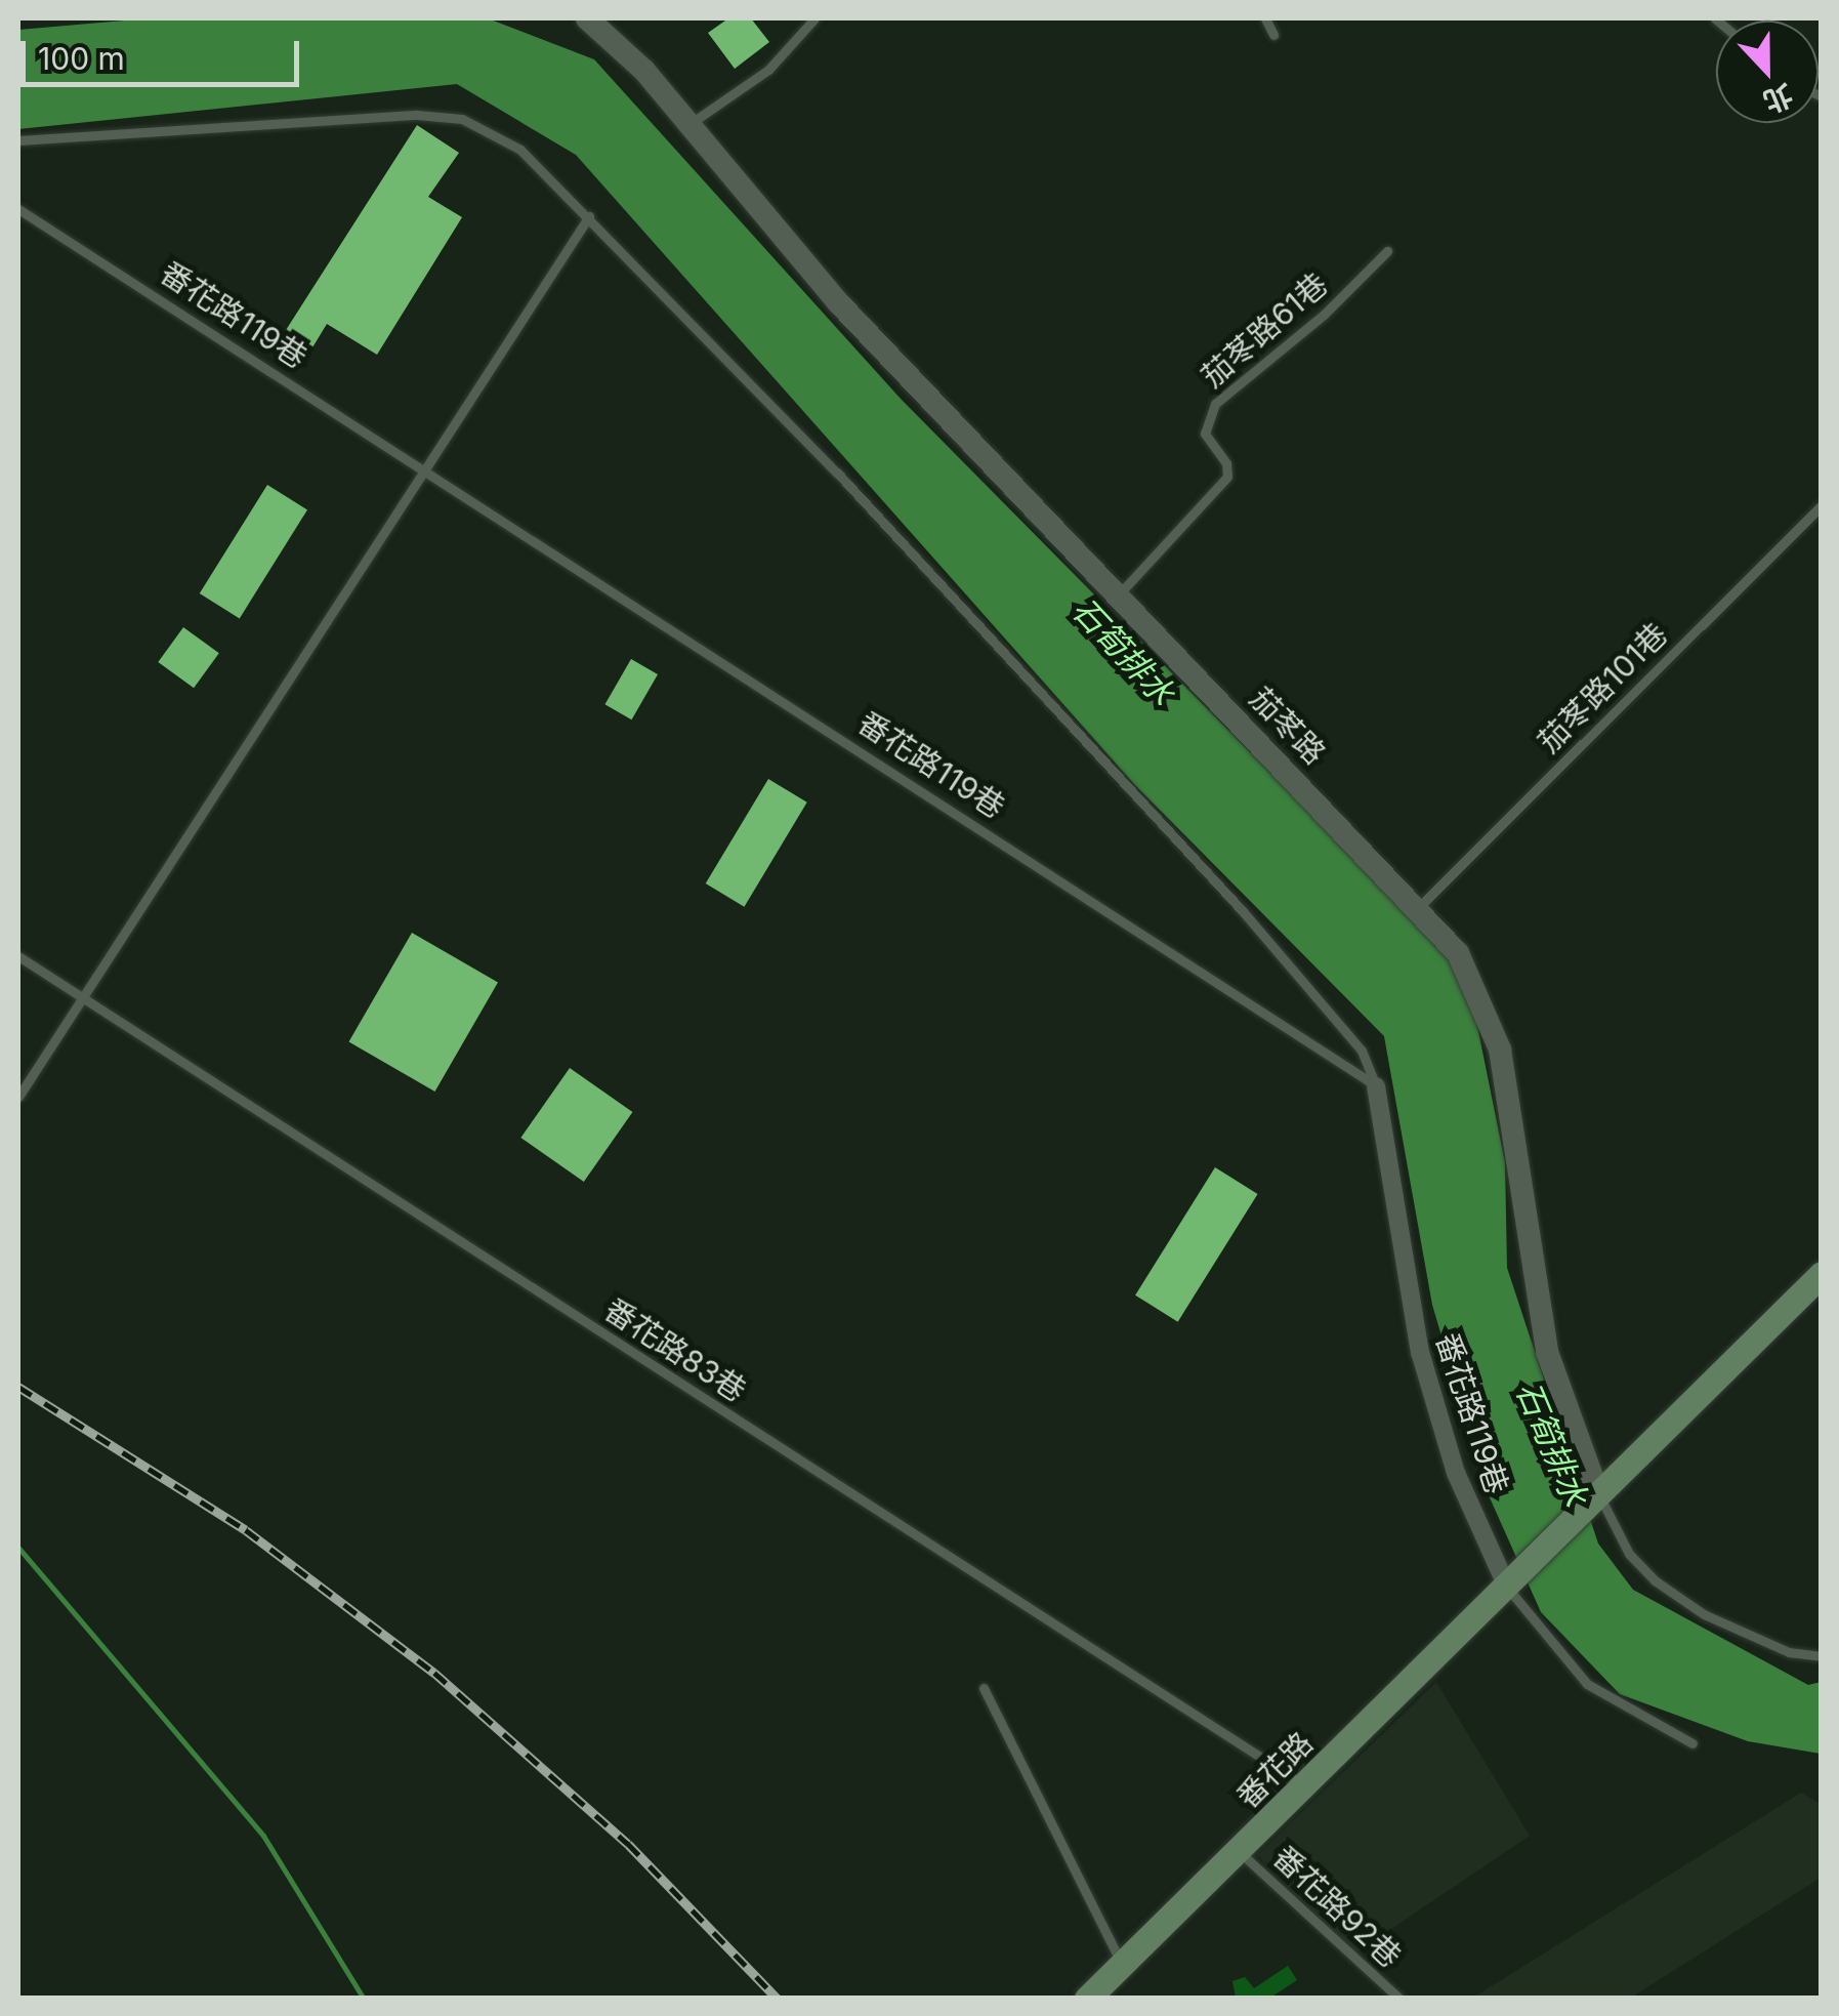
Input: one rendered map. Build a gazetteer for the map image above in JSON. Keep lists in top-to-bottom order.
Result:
{
  "streets": {
    "main road": ["番花路"],
    "street": ["番花路119巷", "茄苳路"],
    "lane": [
      "茄苳路61巷",
      "茄苳路101巷",
      "番花路83巷",
      "番花路92巷"
    ]
  },
  "crossings": [
    ["番花路119巷", "番花路"],
    ["茄苳路61巷", "茄苳路"],
    ["茄苳路101巷", "茄苳路"],
    ["茄苳路", "番花路"],
    ["番花路83巷", "番花路"],
    ["番花路", "番花路92巷"]
  ],
  "water": ["石筍排水"],
  "scale_bar": "100 m",
  "north": "bottom"
}
